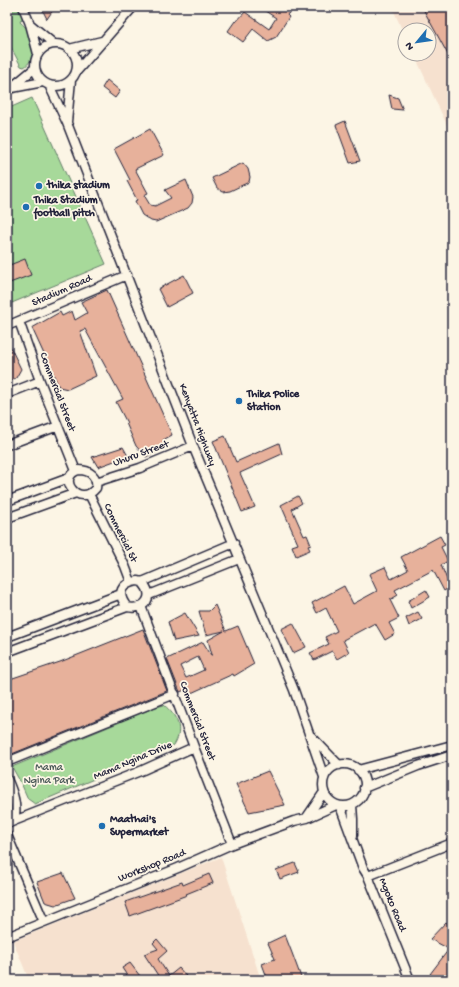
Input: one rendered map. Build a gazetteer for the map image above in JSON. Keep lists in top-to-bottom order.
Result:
{
  "streets": {
    "street": [
      "Stadium Road",
      "Commercial Street",
      "Kenyatta Highway",
      "Uhuru Street",
      "Commercial St",
      "Mama Ngina Drive",
      "Workshop Road",
      "Mgoko Road"
    ]
  },
  "crossings": [
    ["Stadium Road", "Commercial Street"],
    ["Stadium Road", "Kenyatta Highway"],
    ["Commercial Street", "Uhuru Street"],
    ["Commercial Street", "Commercial St"],
    ["Commercial Street", "Mama Ngina Drive"],
    ["Commercial Street", "Workshop Road"],
    ["Kenyatta Highway", "Uhuru Street"],
    ["Kenyatta Highway", "Workshop Road"],
    ["Kenyatta Highway", "Mgoko Road"],
    ["Uhuru Street", "Commercial St"],
    ["Workshop Road", "Mgoko Road"]
  ],
  "parks": ["Mama Ngina Park"],
  "places": [
    "thika stadium",
    "Thika Stadium football pitch",
    "Thika Police Station",
    "Maathai's Supermarket"
  ],
  "north": "bottom left"
}
